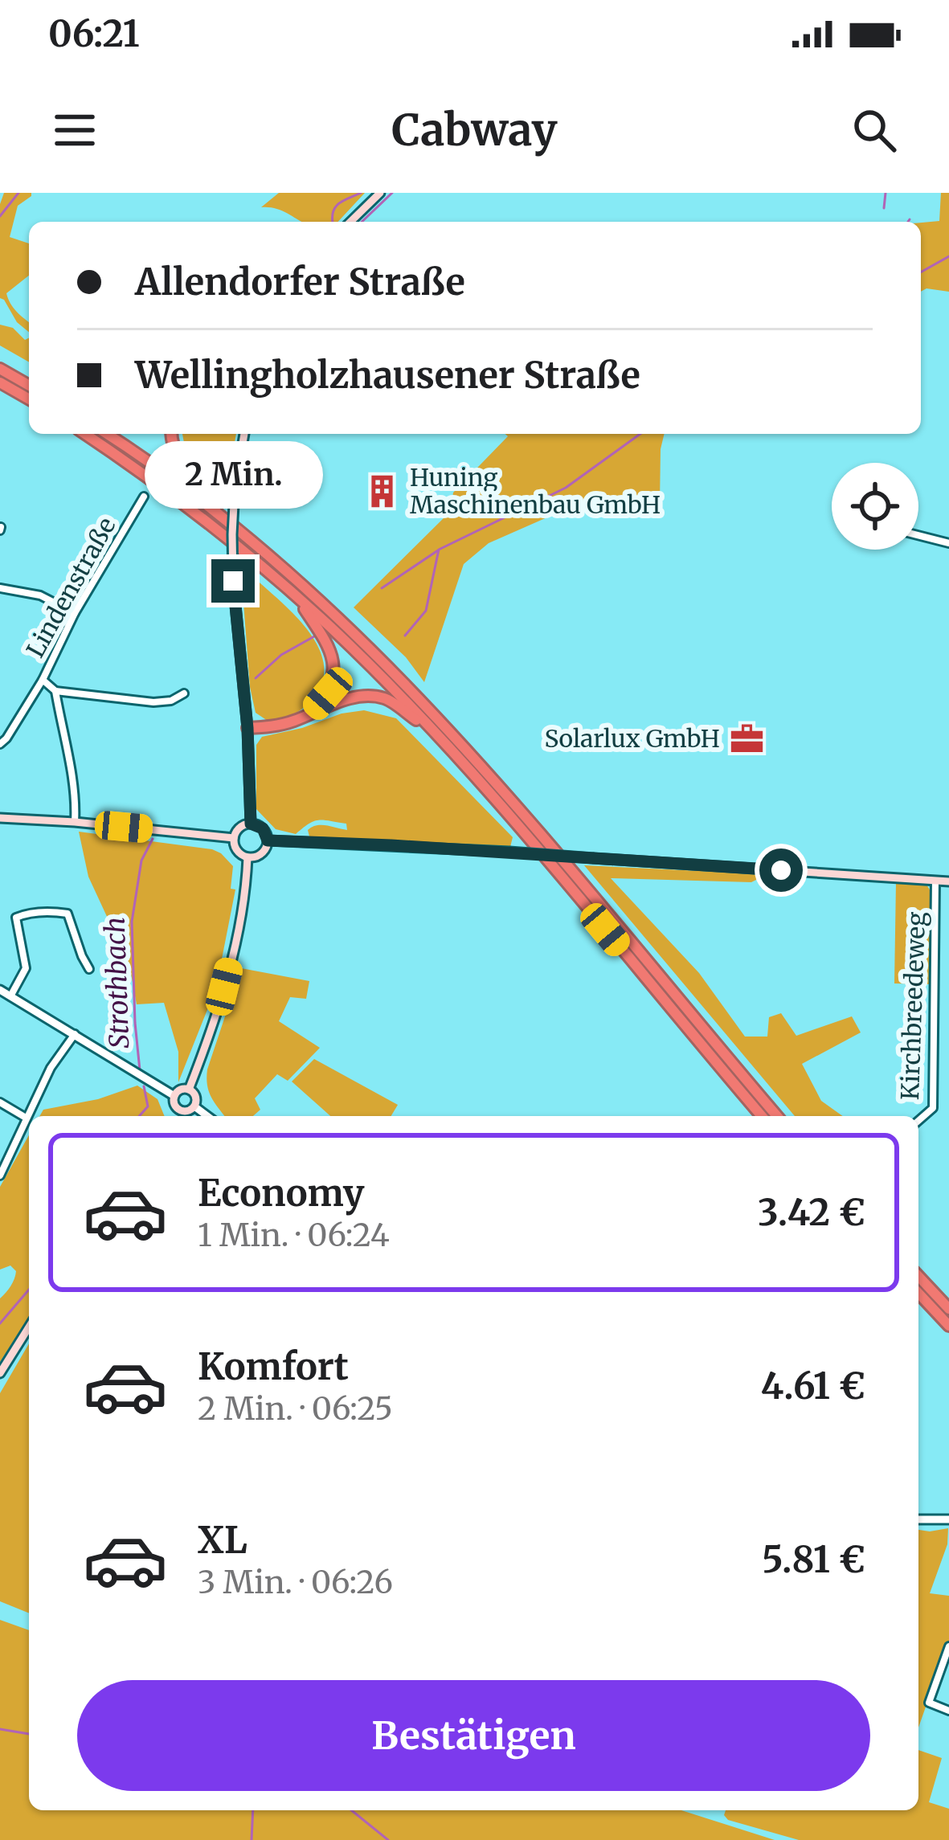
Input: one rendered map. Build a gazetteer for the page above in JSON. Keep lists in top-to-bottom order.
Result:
{
  "streets": {
    "street": ["Lindenstraße", "Kirchbreedeweg"]
  },
  "water": ["Strothbach"],
  "places": {
    "building": ["Huning Maschinenbau GmbH"],
    "office": ["Solarlux GmbH"]
  },
  "page": {
    "status": "06:21",
    "header": "Cabway",
    "banner": ["Allendorfer Straße", "Wellingholzhausener Straße"],
    "bubble": "2 Min.",
    "list": [
      {
        "name": "Economy",
        "note": "1 Min. · 06:24",
        "value": "3.42 €"
      },
      {
        "name": "Komfort",
        "note": "2 Min. · 06:25",
        "value": "4.61 €"
      },
      {
        "name": "XL",
        "note": "3 Min. · 06:26",
        "value": "5.81 €"
      }
    ],
    "buttons": "Bestätigen"
  }
}
